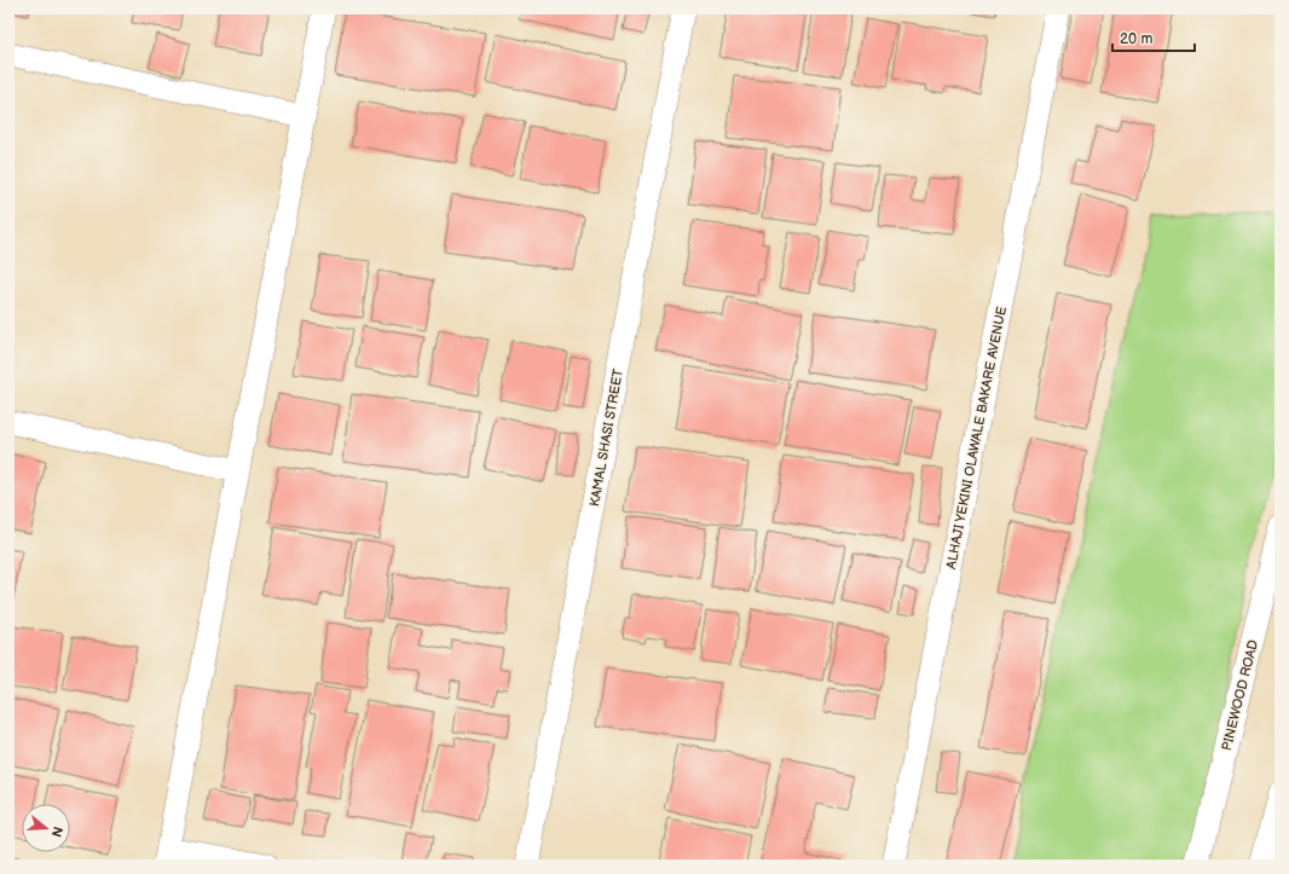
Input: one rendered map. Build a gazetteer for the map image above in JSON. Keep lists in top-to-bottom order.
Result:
{
  "streets": {
    "street": ["KAMAL SHASI STREET", "ALHAJI YEKINI OLAWALE BAKARE AVENUE", "PINEWOOD ROAD"]
  },
  "scale_bar": "20 m",
  "north": "right"
}
